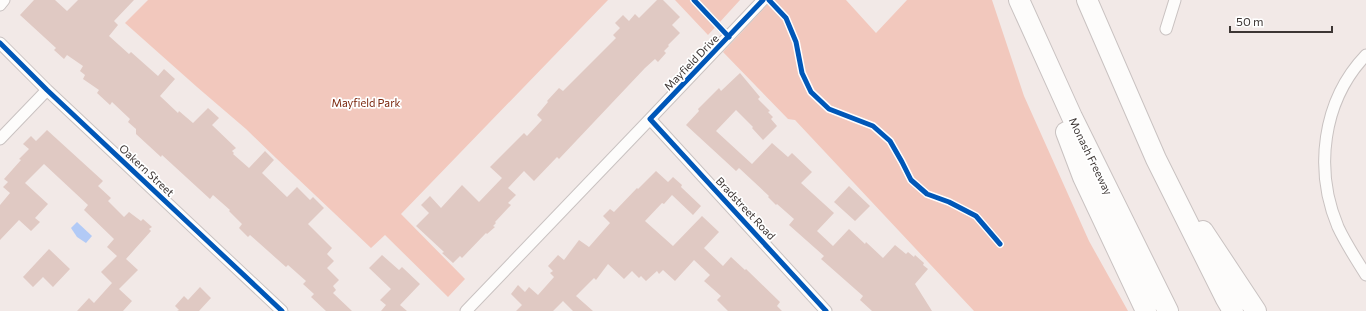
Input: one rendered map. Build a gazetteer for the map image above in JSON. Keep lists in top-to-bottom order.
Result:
{
  "streets": {
    "highway": ["Monash Freeway"],
    "street": ["Mayfield Drive", "Oakern Street", "Bradstreet Road"]
  },
  "crossings": [
    ["Mayfield Drive", "Bradstreet Road"]
  ],
  "parks": ["Mayfield Park"],
  "scale_bar": "50 m"
}
